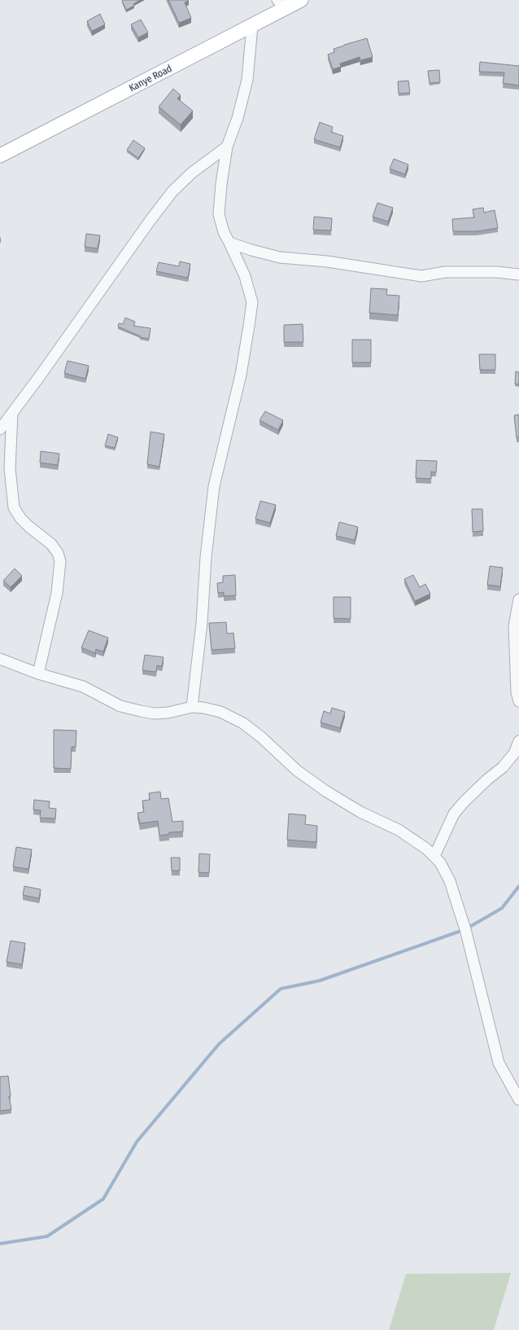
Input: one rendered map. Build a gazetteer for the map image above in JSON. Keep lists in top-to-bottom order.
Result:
{
  "streets": {
    "main road": ["Kanye Road"]
  }
}
